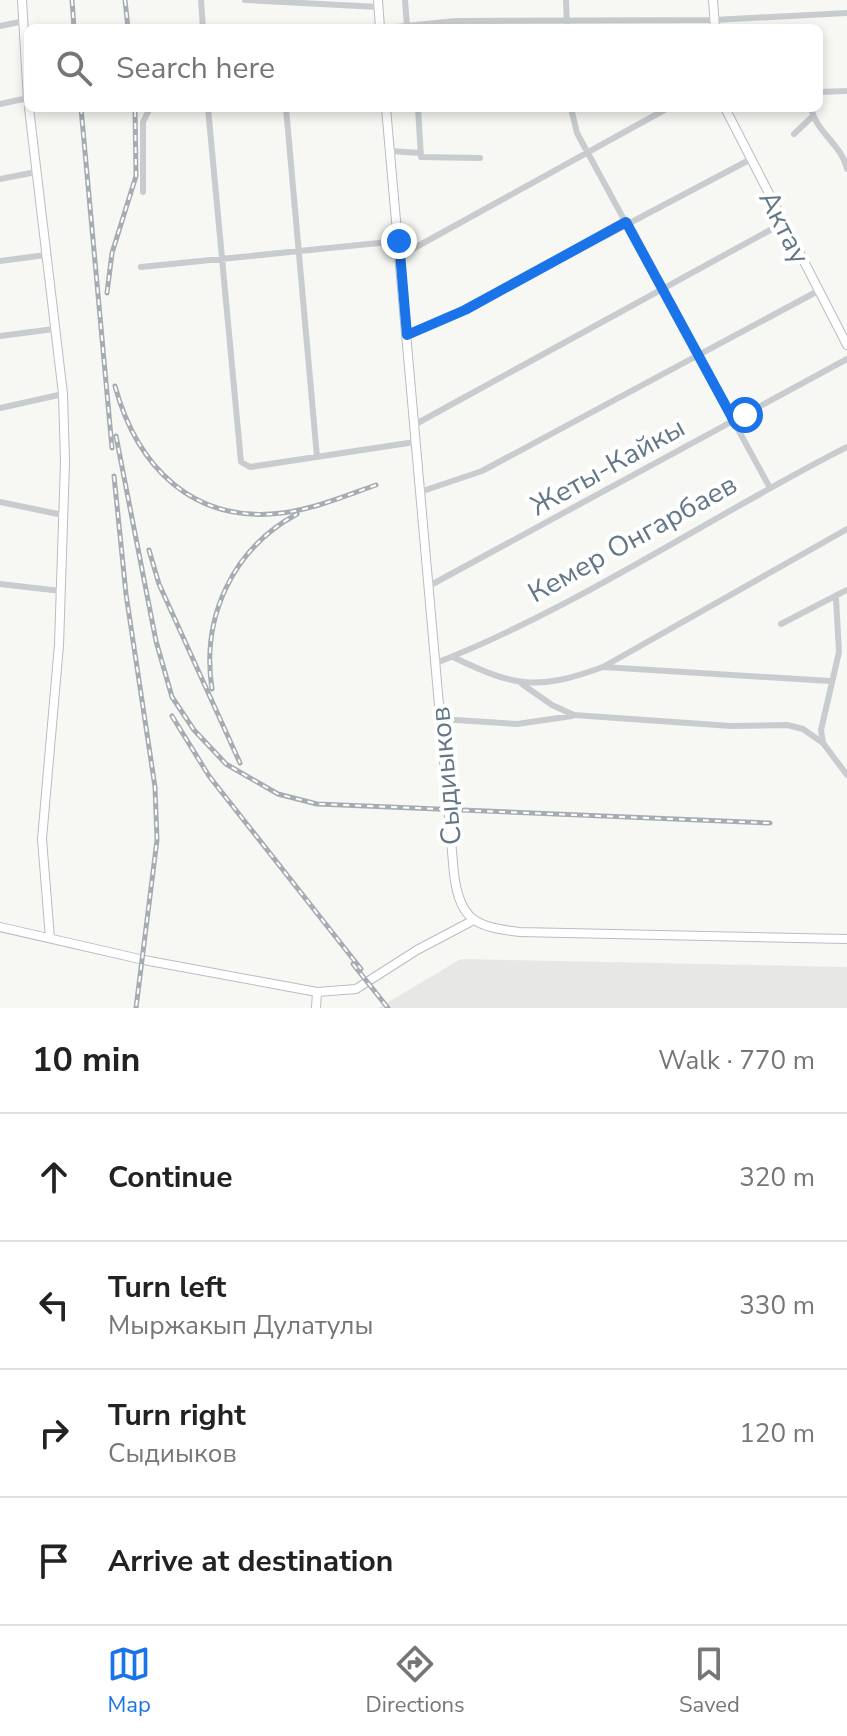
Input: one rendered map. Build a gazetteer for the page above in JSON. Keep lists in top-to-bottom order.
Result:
{
  "streets": {
    "street": [
      "Актау",
      "Жеты-Кайкы",
      "Кемер Онгарбаев",
      "Сыдиыков"
    ]
  },
  "crossings": [
    ["Жеты-Кайкы", "Сыдиыков"],
    ["Кемер Онгарбаев", "Сыдиыков"]
  ],
  "page": {
    "search": "Search here",
    "heading": ["10 min", "Walk · 770 m"],
    "list": [
      ["Continue", "320 m"],
      ["Turn left", "Мыржакып Дулатулы", "330 m"],
      ["Turn right", "Сыдиыков", "120 m"],
      "Arrive at destination"
    ],
    "nav": ["Map", "Directions", "Saved"]
  }
}
